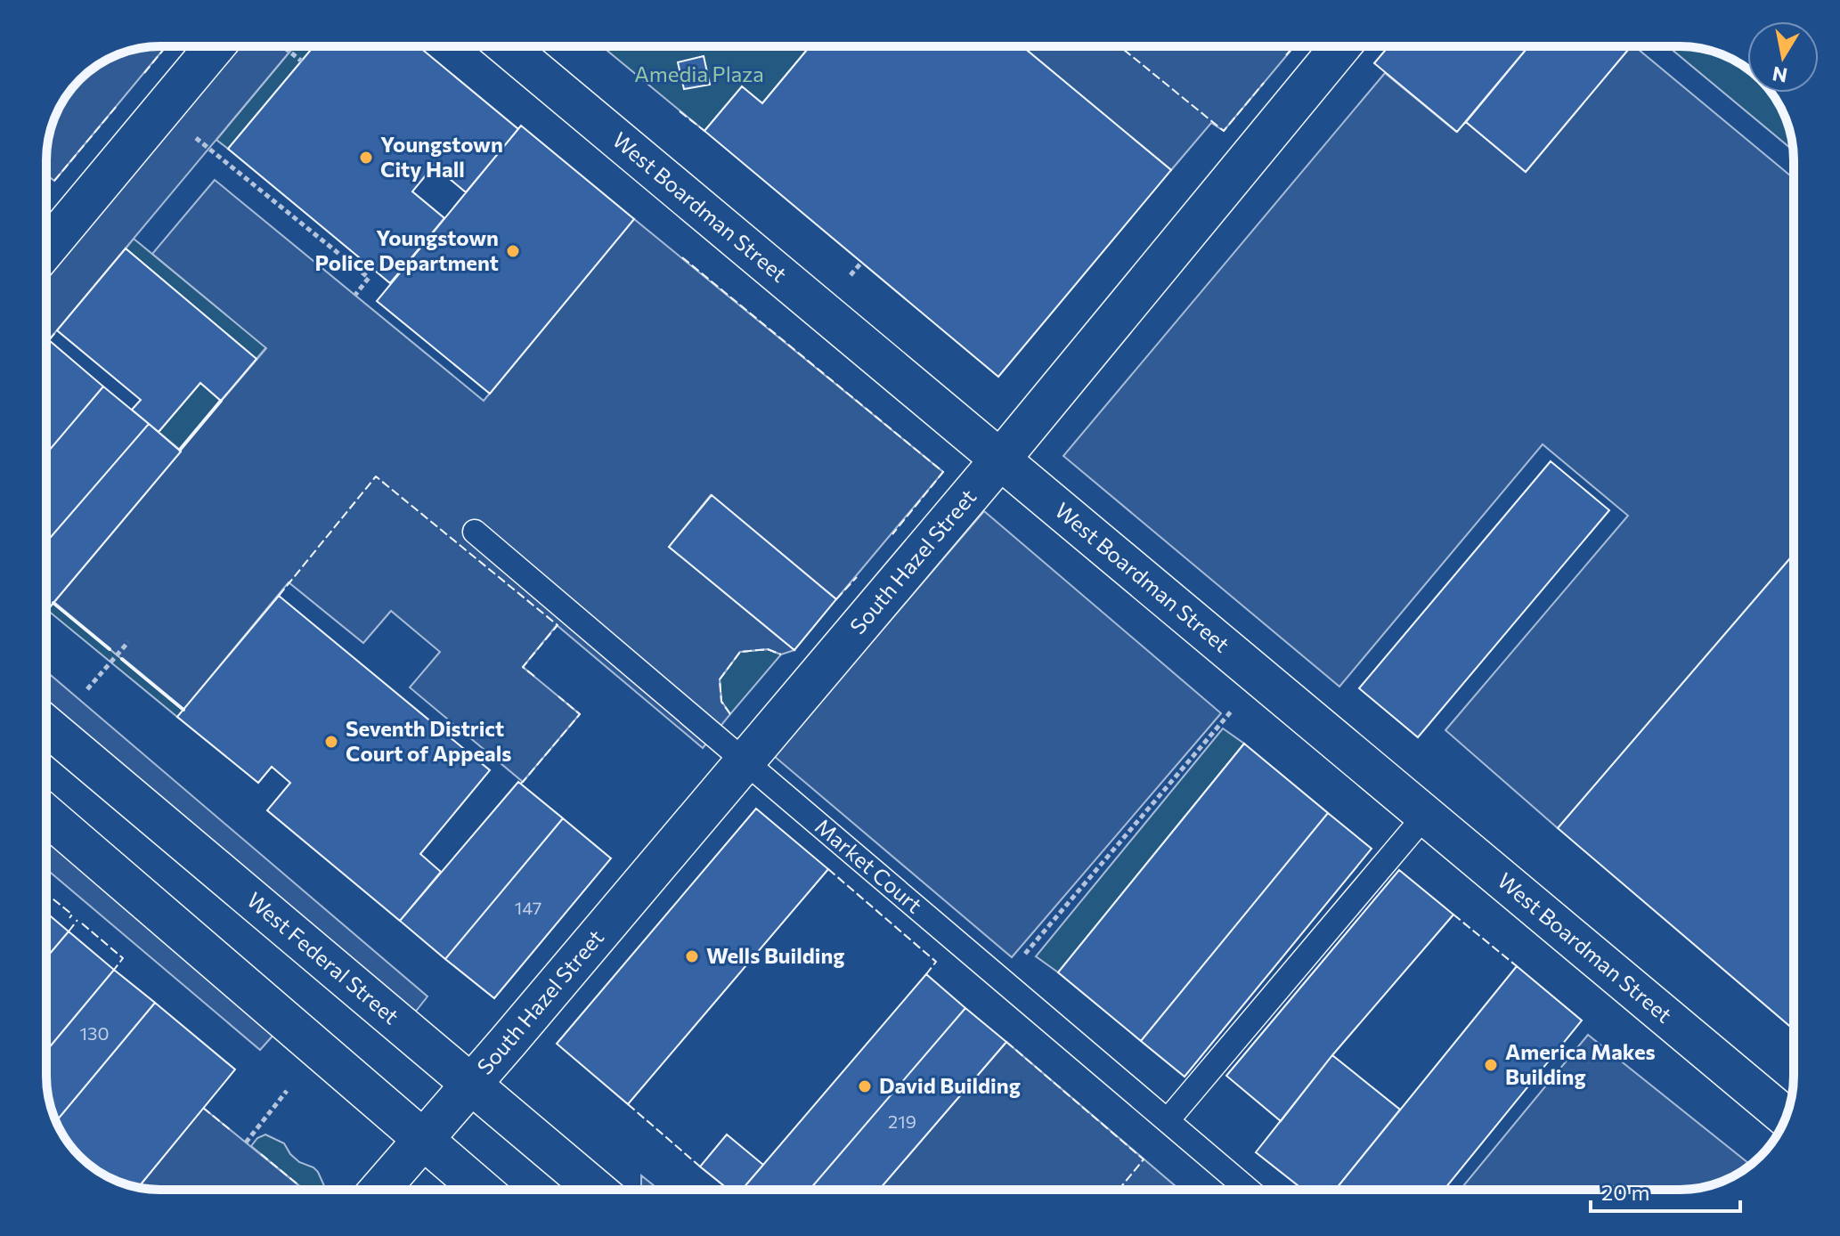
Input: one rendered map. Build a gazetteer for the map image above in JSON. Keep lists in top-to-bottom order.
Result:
{
  "streets": {
    "street": ["West Boardman Street", "South Hazel Street", "West Federal Street"],
    "lane": ["Market Court"]
  },
  "crossings": [
    ["West Boardman Street", "South Hazel Street"],
    ["South Hazel Street", "Market Court"],
    ["South Hazel Street", "West Federal Street"]
  ],
  "parks": ["Amedia Plaza"],
  "places": [
    "Youngstown City Hall",
    "Youngstown Police Department",
    "Seventh District Court of Appeals",
    "Wells Building",
    "America Makes Building",
    "David Building"
  ],
  "house_numbers": ["147", "130", "219"],
  "scale_bar": "20 m",
  "north": "bottom"
}
